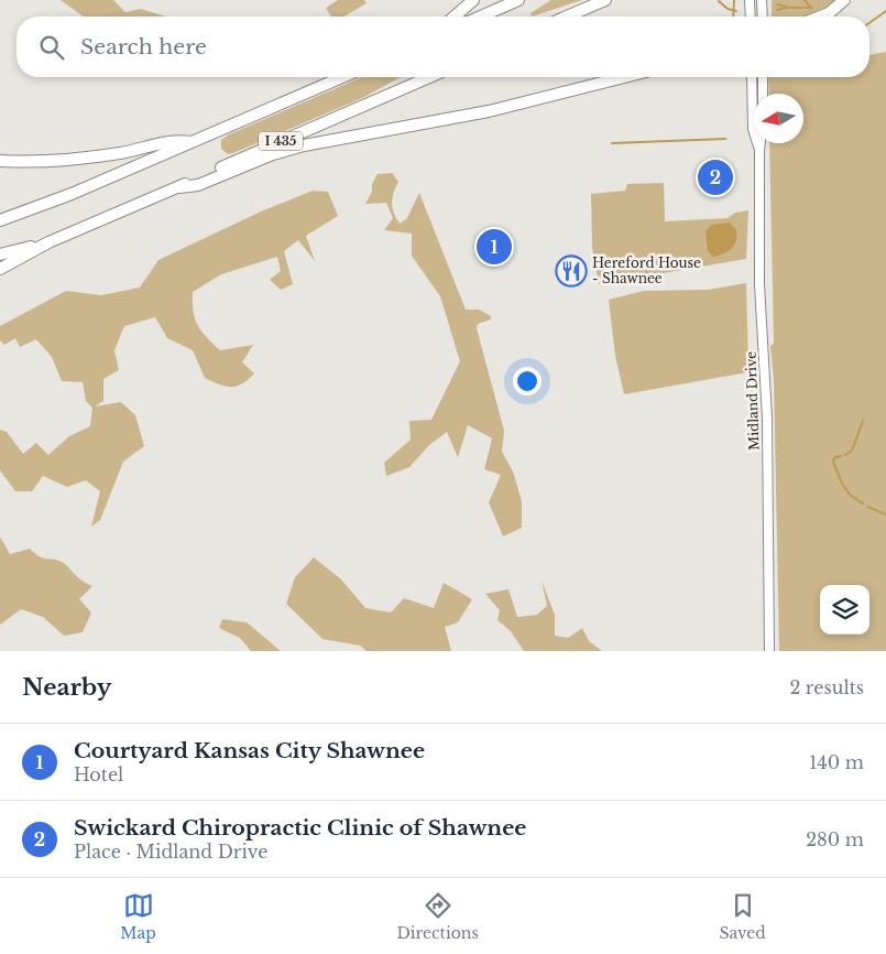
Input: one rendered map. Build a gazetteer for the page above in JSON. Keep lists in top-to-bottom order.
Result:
{
  "streets": {
    "highway": ["I 435"],
    "main road": ["Midland Drive"]
  },
  "places": {
    "restaurant": ["Hereford House - Shawnee"]
  },
  "north": "left",
  "page": {
    "search": "Search here",
    "pins": ["2", "1"],
    "heading": ["Nearby", "2 results"],
    "list": [
      {
        "mark": "1",
        "name": "Courtyard Kansas City Shawnee",
        "note": "Hotel",
        "value": "140 m"
      },
      {
        "mark": "2",
        "name": "Swickard Chiropractic Clinic of Shawnee",
        "note": "Place · Midland Drive",
        "value": "280 m"
      }
    ],
    "nav": ["Map", "Directions", "Saved"]
  }
}
